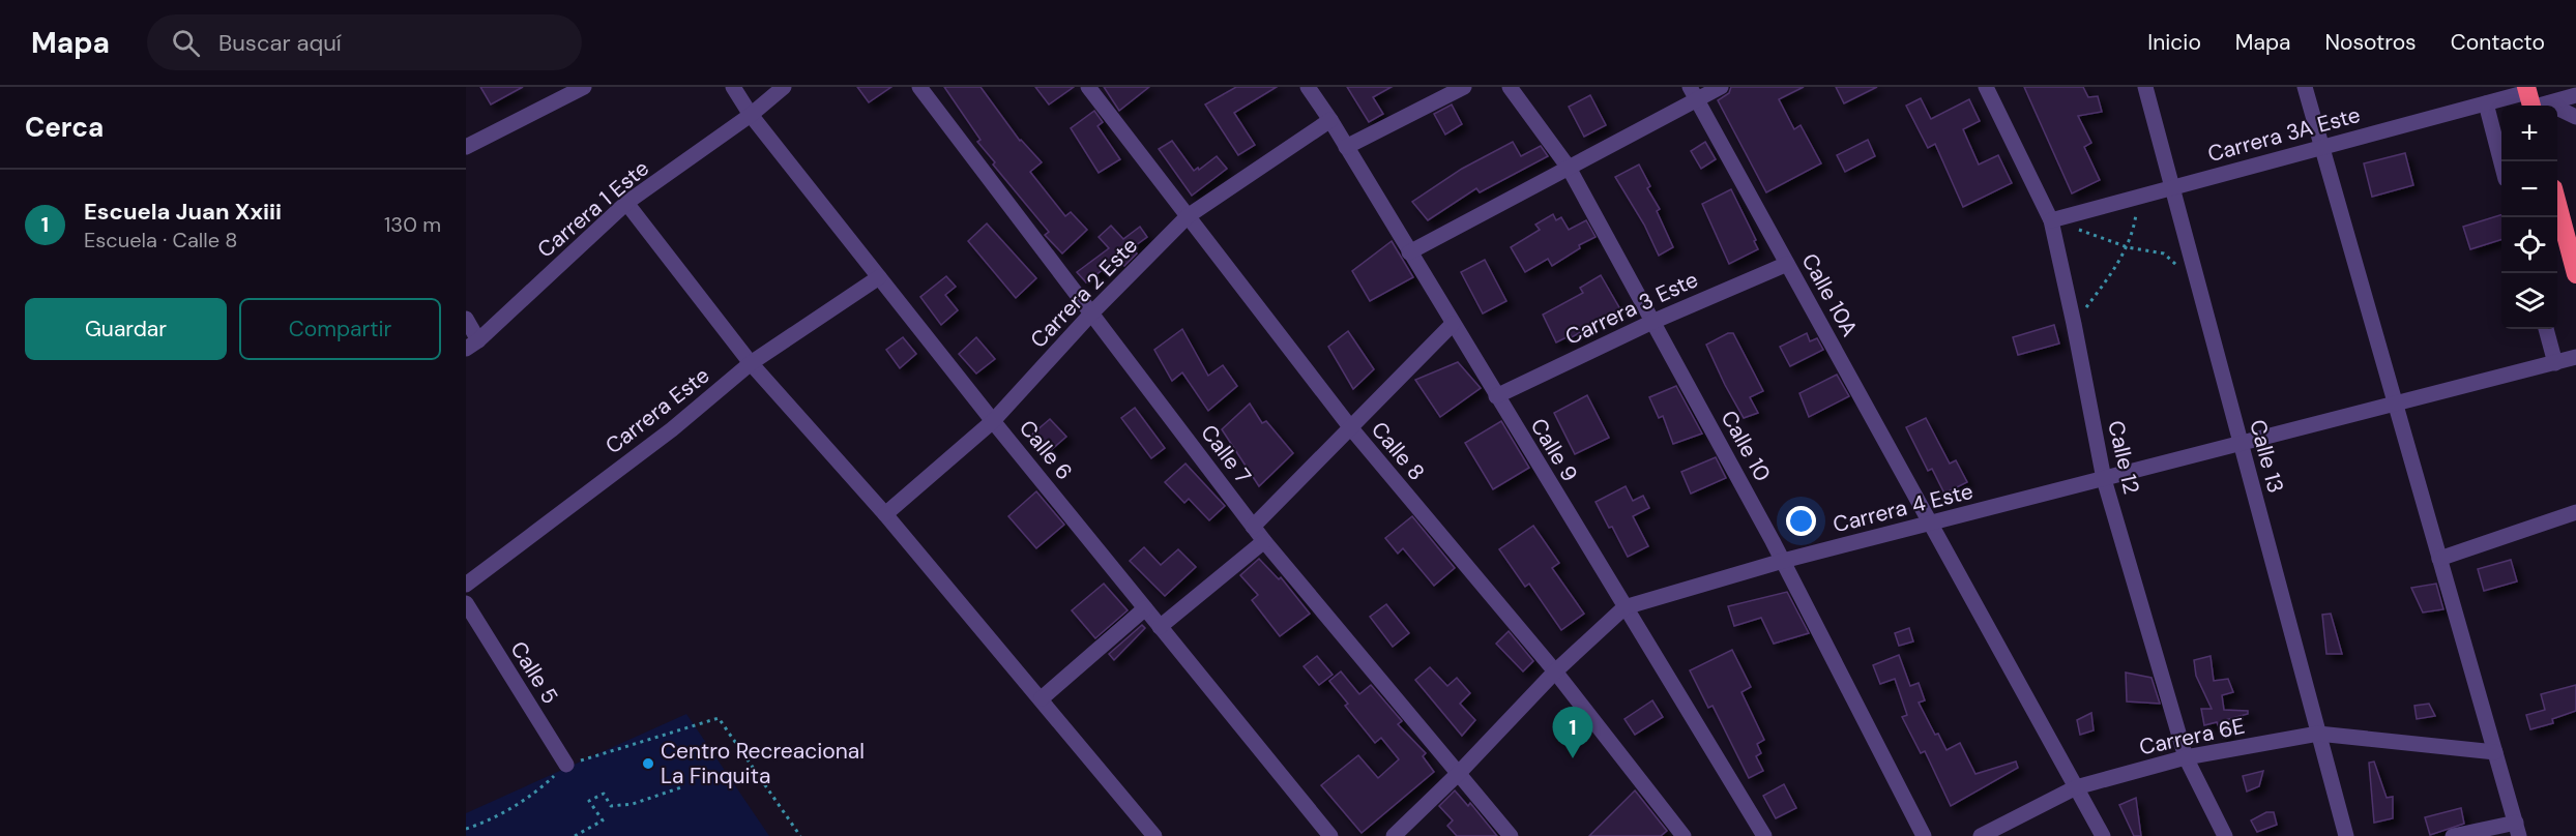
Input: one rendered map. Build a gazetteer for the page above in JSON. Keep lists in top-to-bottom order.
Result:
{
  "streets": {
    "street": [
      "Carrera 3A Este",
      "Carrera 1 Este",
      "Carrera 2 Este",
      "Calle 10A",
      "Carrera 3 Este",
      "Carrera Este",
      "Calle 10",
      "Calle 6",
      "Calle 9",
      "Calle 8",
      "Calle 7",
      "Calle 13",
      "Calle 12",
      "Carrera 4 Este",
      "Calle 5",
      "Carrera 6E"
    ]
  },
  "crossings": [
    ["Carrera 3A Este", "Calle 13"],
    ["Carrera 3A Este", "Calle 12"],
    ["Carrera 1 Este", "Calle 6"],
    ["Carrera 2 Este", "Calle 6"],
    ["Carrera 2 Este", "Calle 9"],
    ["Carrera 2 Este", "Calle 8"],
    ["Carrera 2 Este", "Calle 7"],
    ["Calle 10A", "Carrera 3 Este"],
    ["Calle 10A", "Carrera 4 Este"],
    ["Calle 10A", "Carrera 6E"],
    ["Carrera 3 Este", "Calle 10"],
    ["Carrera 3 Este", "Calle 9"],
    ["Carrera Este", "Calle 6"],
    ["Calle 10", "Carrera 4 Este"],
    ["Calle 9", "Carrera 4 Este"],
    ["Calle 8", "Carrera 4 Este"],
    ["Calle 7", "Carrera 4 Este"],
    ["Calle 13", "Carrera 4 Este"],
    ["Calle 13", "Carrera 6E"],
    ["Calle 12", "Carrera 4 Este"],
    ["Calle 12", "Carrera 6E"]
  ],
  "places": ["Centro Recreacional La Finquita"],
  "page": {
    "header": "Mapa",
    "search": "Buscar aquí",
    "nav": [
      "Inicio",
      "Mapa",
      "Nosotros",
      "Contacto"
    ],
    "heading": "Cerca",
    "map_buttons": ["+", "−"],
    "list": [
      {
        "mark": "1",
        "name": "Escuela Juan Xxiii",
        "note": "Escuela · Calle 8",
        "value": "130 m"
      }
    ],
    "buttons": ["Guardar", "Compartir"],
    "pins": "1"
  }
}
